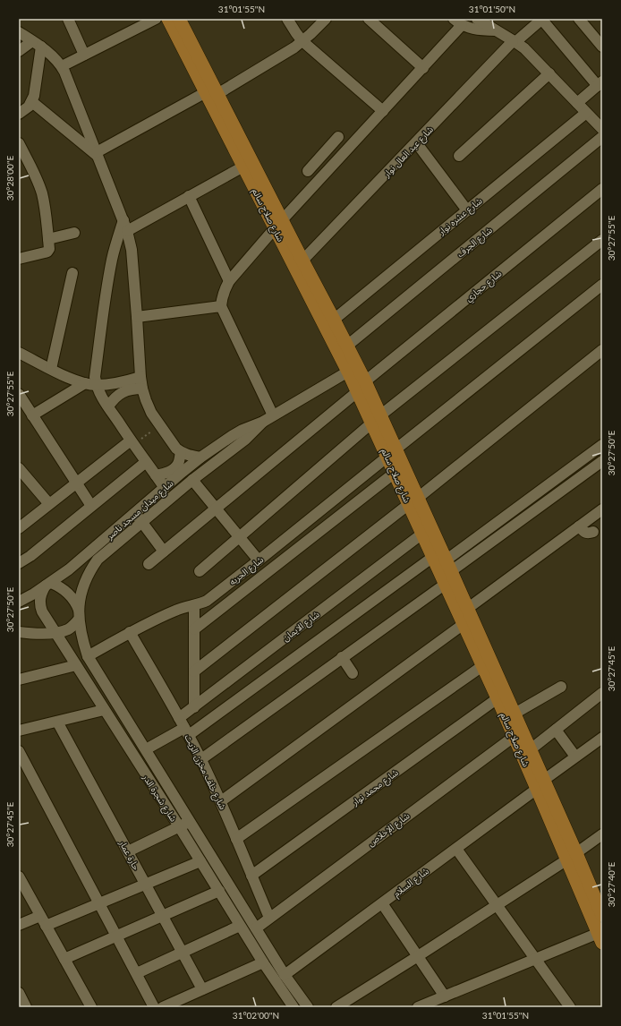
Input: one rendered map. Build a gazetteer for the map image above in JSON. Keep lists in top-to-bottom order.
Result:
{
  "streets": {
    "main road": ["شارع صلاح سالم"],
    "street": [
      "شارع عبد العال نوار",
      "شارع عشره نوار",
      "شارع الجرف",
      "شارع حجازي",
      "شارع ميدان مسجد ناصر",
      "شارع الحريه",
      "شارع الايمان",
      "شارع خلف مخزن الزيت",
      "شارع محمد نوار",
      "شارع شجرة الدر",
      "شارع الإخلاص",
      "حارة عمار",
      "شارع السلام"
    ]
  },
  "crossings": [
    ["شارع عبد العال نوار", "شارع صلاح سالم"],
    ["شارع صلاح سالم", "شارع عشره نوار"],
    ["شارع صلاح سالم", "شارع الجرف"],
    ["شارع صلاح سالم", "شارع حجازي"],
    ["شارع صلاح سالم", "شارع ميدان مسجد ناصر"],
    ["شارع صلاح سالم", "شارع الحريه"],
    ["شارع صلاح سالم", "شارع الايمان"],
    ["شارع صلاح سالم", "شارع محمد نوار"],
    ["شارع صلاح سالم", "شارع الإخلاص"],
    ["شارع صلاح سالم", "شارع السلام"],
    ["شارع ميدان مسجد ناصر", "شارع شجرة الدر"],
    ["شارع الحريه", "شارع خلف مخزن الزيت"],
    ["شارع الحريه", "شارع شجرة الدر"],
    ["شارع الايمان", "شارع خلف مخزن الزيت"],
    ["شارع خلف مخزن الزيت", "شارع محمد نوار"],
    ["شارع خلف مخزن الزيت", "شارع الإخلاص"],
    ["شارع شجرة الدر", "شارع الإخلاص"],
    ["شارع شجرة الدر", "شارع السلام"]
  ],
  "coordinates": [
    "31°01'55\"N",
    "31°01'50\"N",
    "30°28'00\"E",
    "30°27'55\"E",
    "30°27'50\"E",
    "30°27'45\"E",
    "30°27'40\"E",
    "31°02'00\"N"
  ]
}
